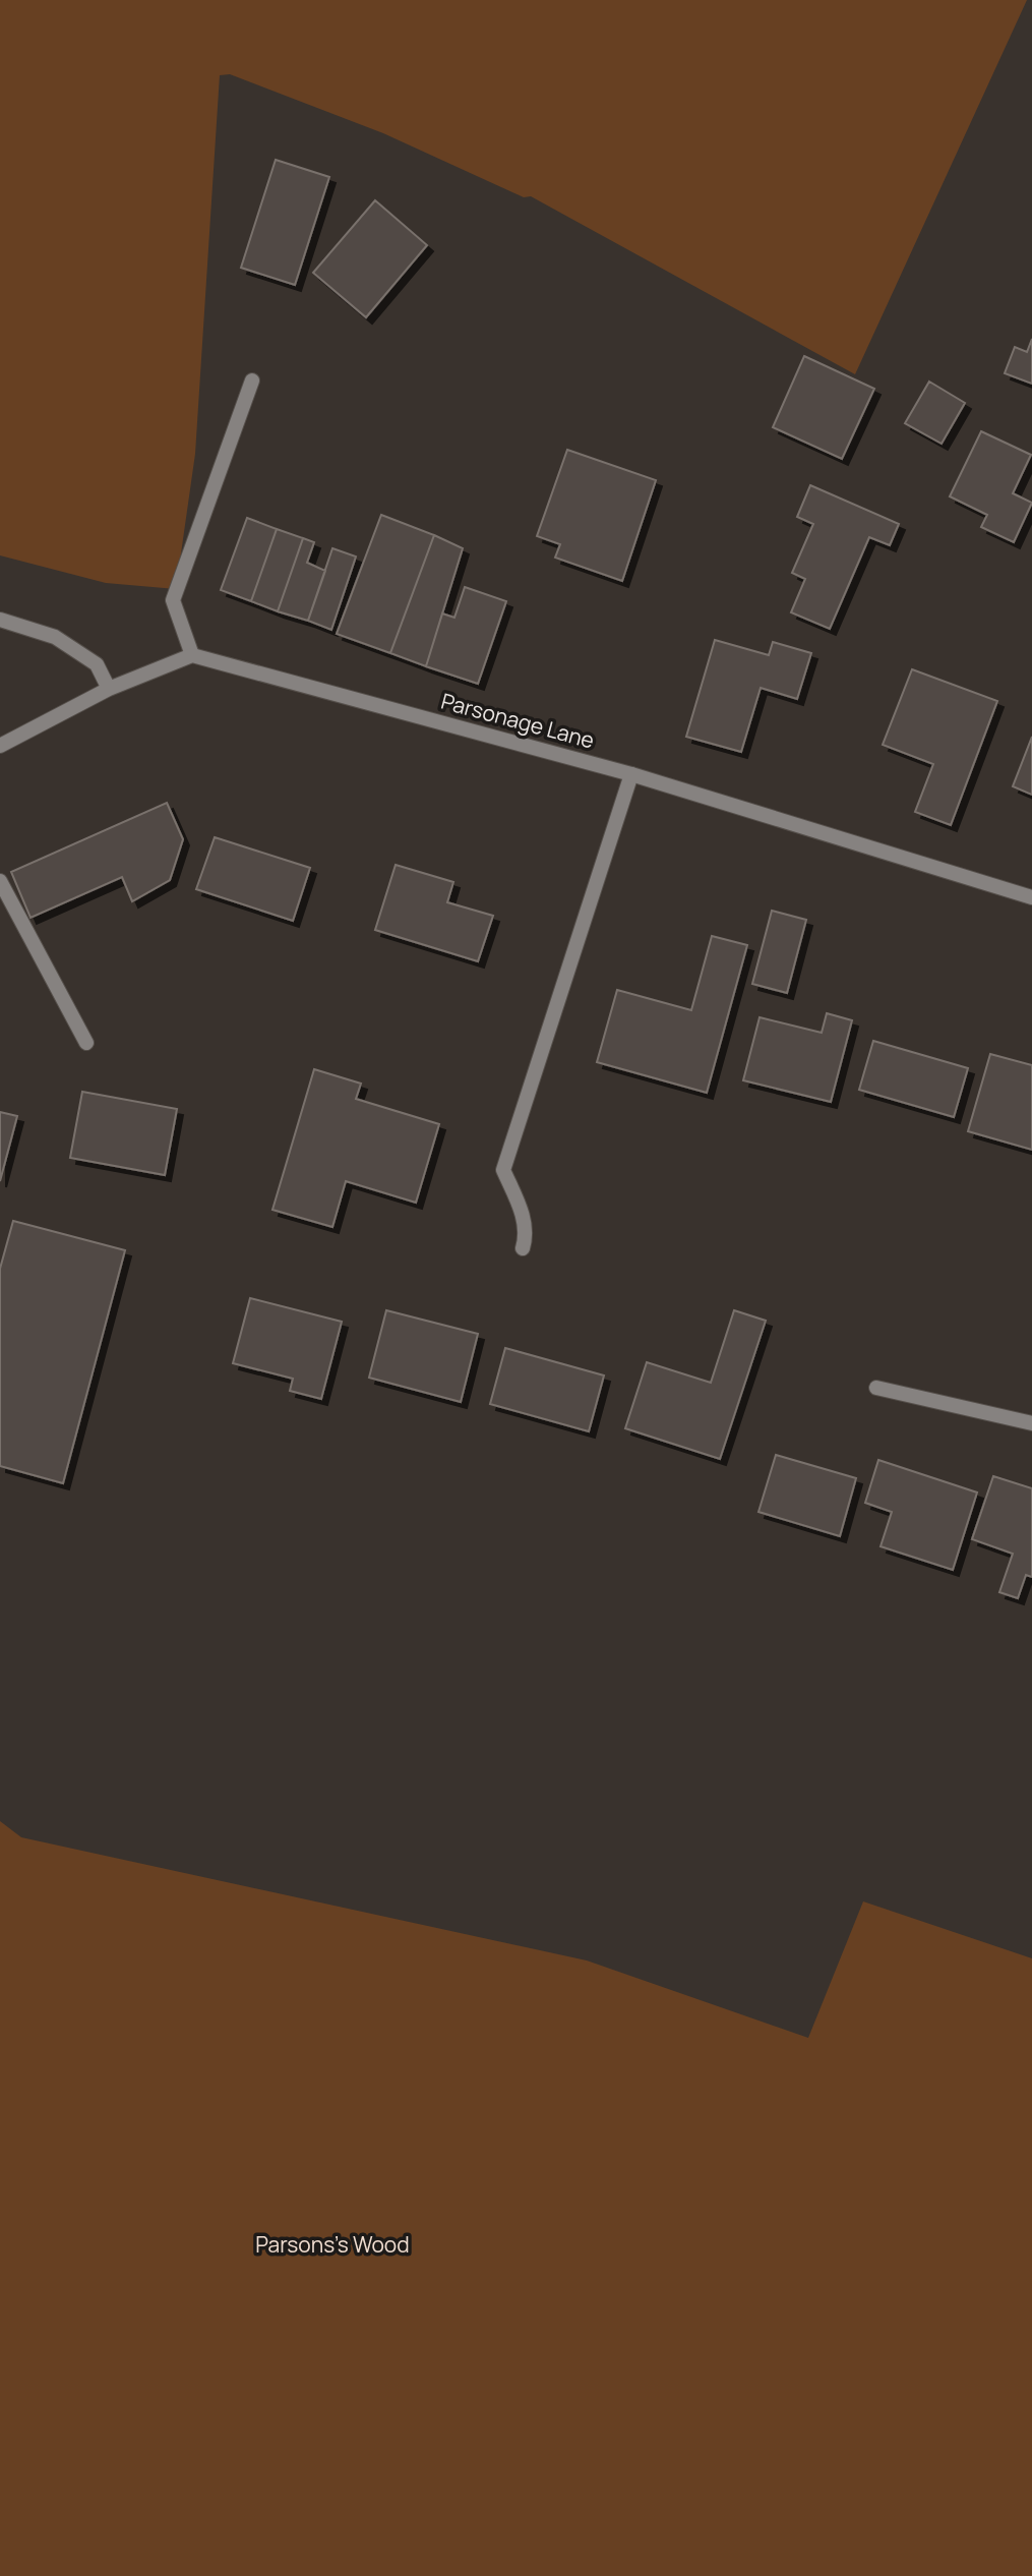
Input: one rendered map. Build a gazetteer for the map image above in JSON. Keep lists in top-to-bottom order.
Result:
{
  "streets": {
    "street": ["Parsonage Lane"]
  },
  "parks": ["Parsons's Wood"]
}
